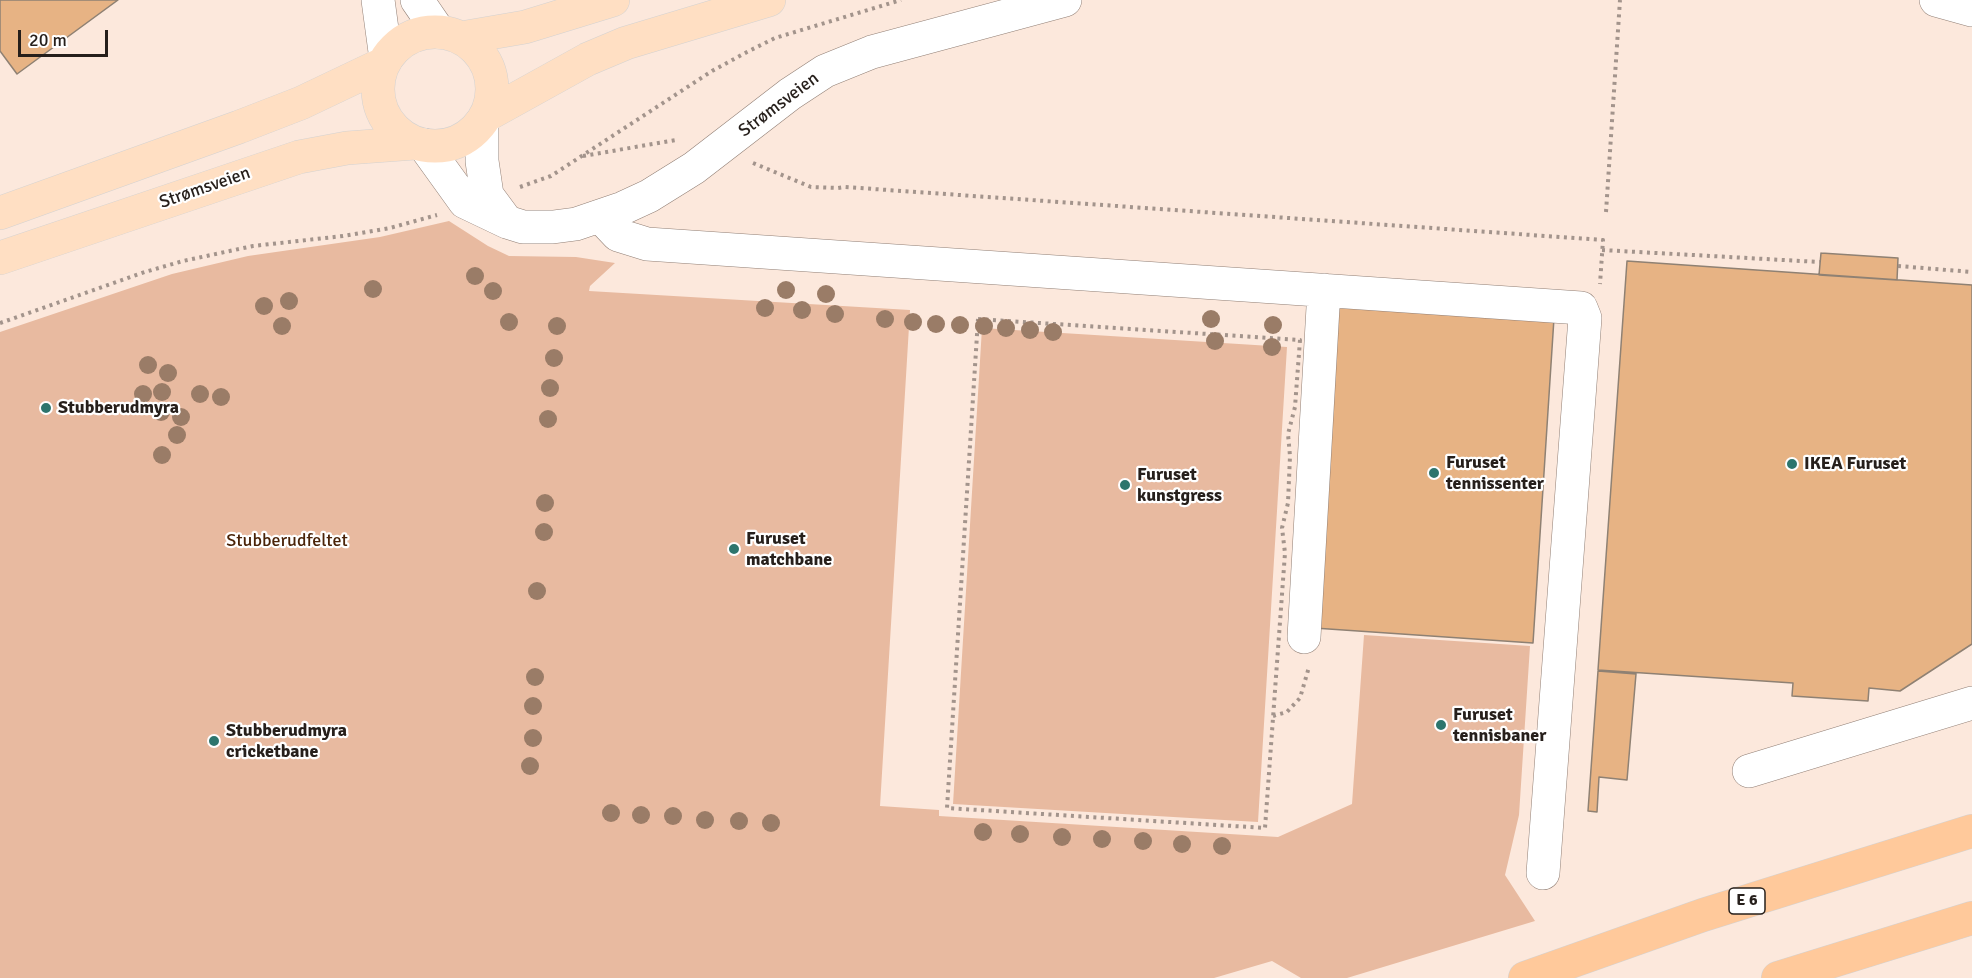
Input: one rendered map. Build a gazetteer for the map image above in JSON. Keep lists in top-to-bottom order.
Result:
{
  "streets": {
    "highway": ["E 6"],
    "main road": ["Strømsveien"]
  },
  "parks": ["Stubberudfeltet"],
  "places": [
    "Stubberudmyra",
    "IKEA Furuset",
    "Furuset tennissenter",
    "Furuset kunstgress",
    "Furuset matchbane",
    "Furuset tennisbaner",
    "Stubberudmyra cricketbane"
  ],
  "scale_bar": "20 m"
}
